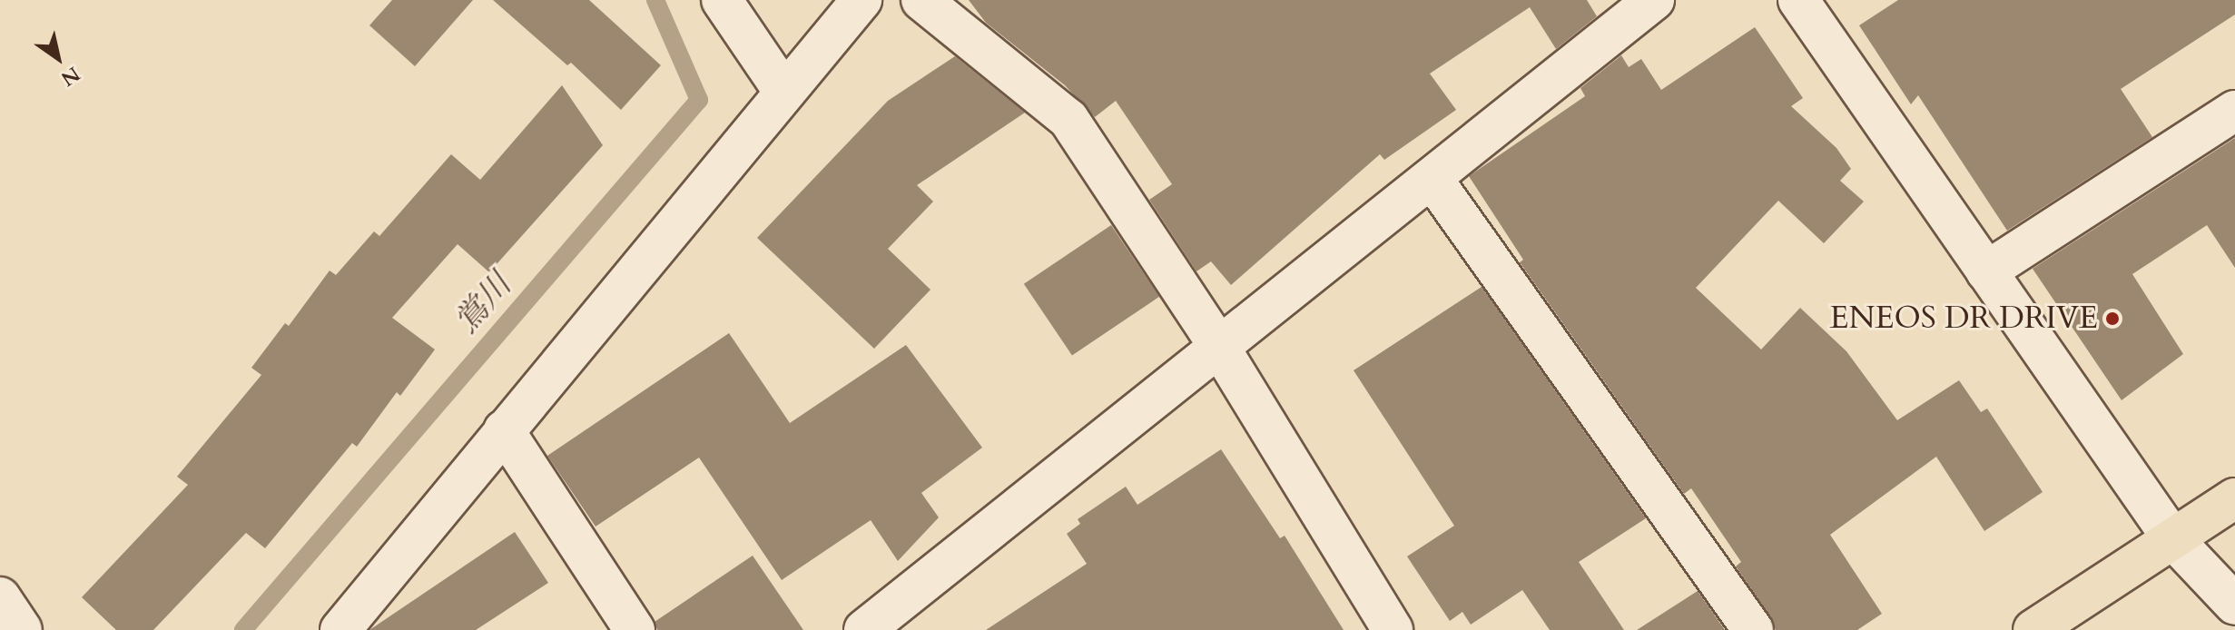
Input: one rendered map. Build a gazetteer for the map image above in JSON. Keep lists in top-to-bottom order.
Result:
{
  "water": ["鴬川"],
  "places": ["ENEOS DR DRIVE"],
  "north": "bottom right"
}
